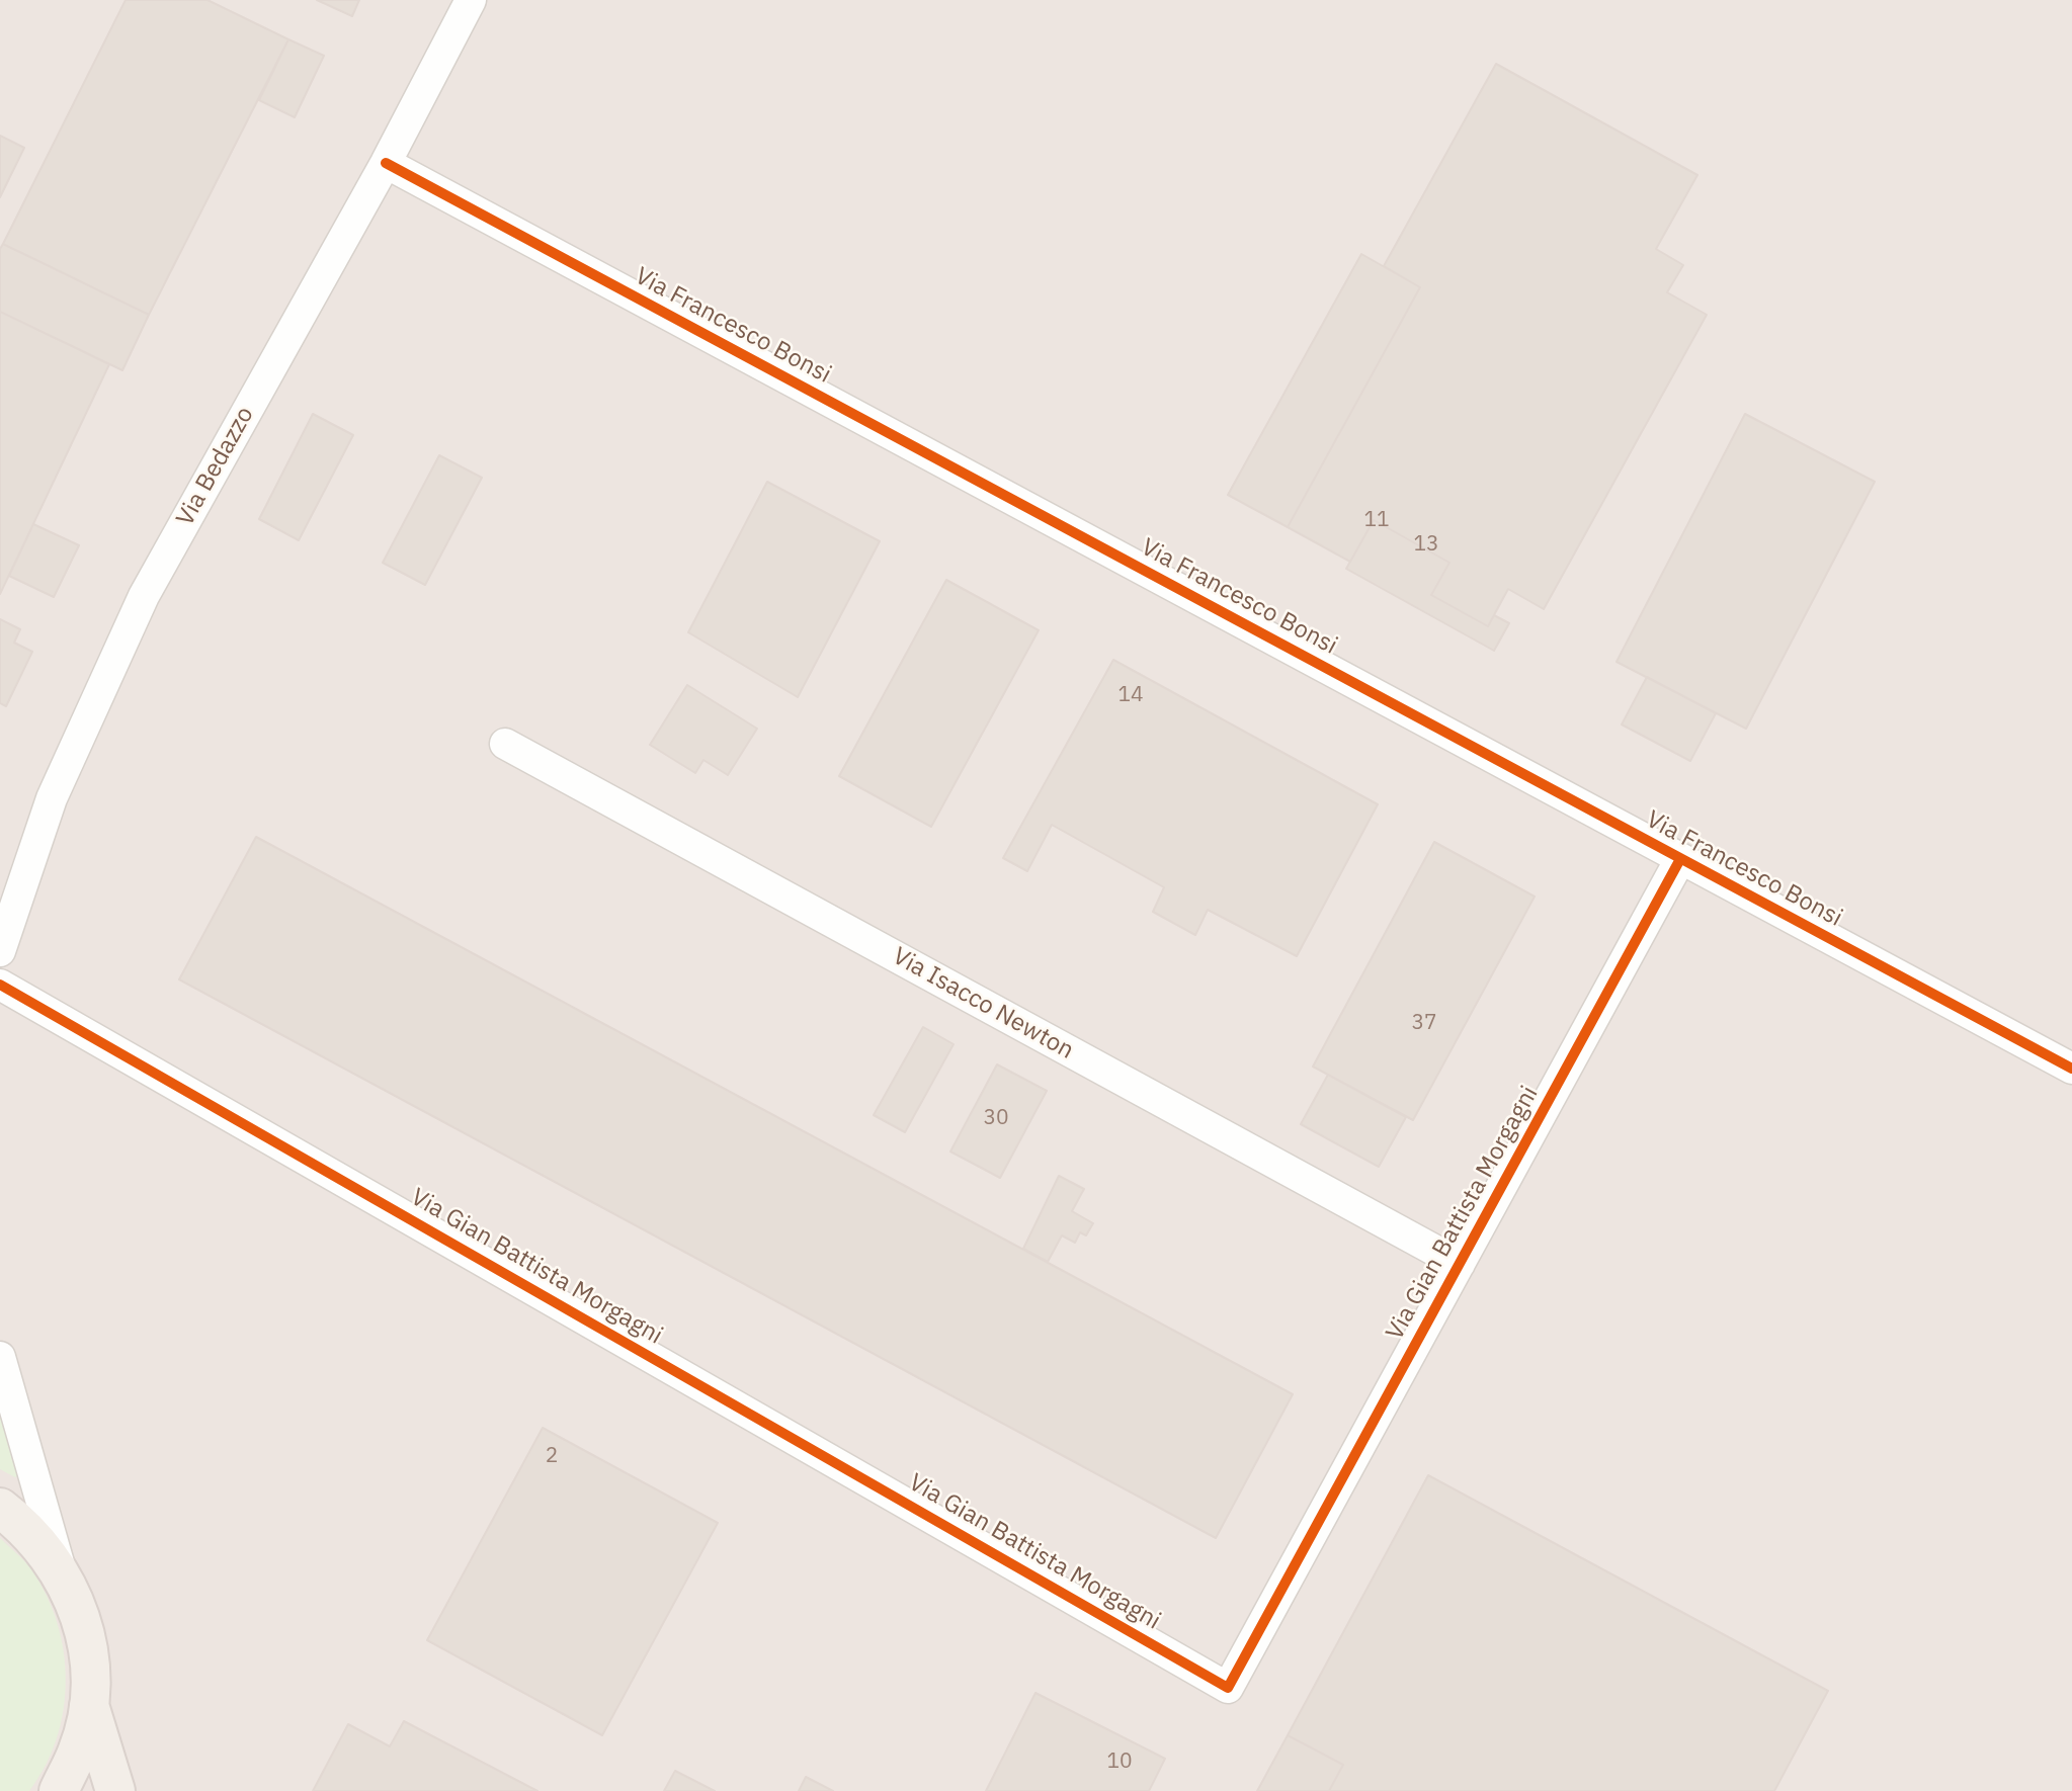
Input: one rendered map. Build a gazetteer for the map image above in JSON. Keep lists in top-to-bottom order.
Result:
{
  "streets": {
    "street": [
      "Via Francesco Bonsi",
      "Via Bedazzo",
      "Via Isacco Newton",
      "Via Gian Battista Morgagni"
    ]
  },
  "crossings": [
    ["Via Francesco Bonsi", "Via Bedazzo"],
    ["Via Francesco Bonsi", "Via Gian Battista Morgagni"],
    ["Via Isacco Newton", "Via Gian Battista Morgagni"]
  ],
  "house_numbers": [
    "11",
    "13",
    "14",
    "37",
    "30",
    "2",
    "10"
  ]
}
